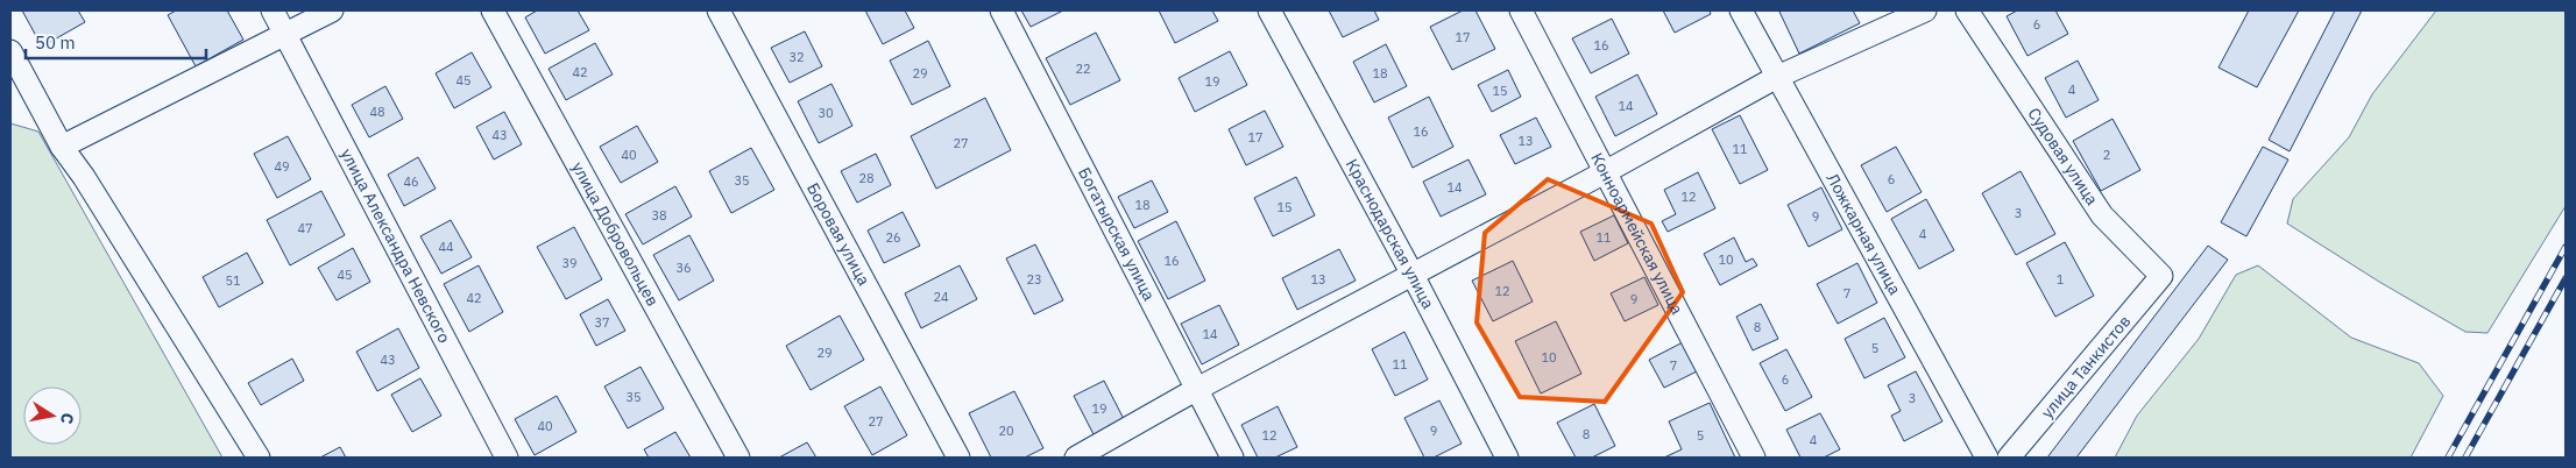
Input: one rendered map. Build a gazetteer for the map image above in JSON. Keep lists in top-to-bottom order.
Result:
{
  "streets": {
    "street": [
      "Судовая улица",
      "Краснодарская улица",
      "улица Добровольцев",
      "Боровая улица",
      "Богатырская улица",
      "Конноармейская улица",
      "Ложкарная улица",
      "улица Александра Невского",
      "улица Танкистов"
    ]
  },
  "crossings": [
    ["Судовая улица", "улица Танкистов"]
  ],
  "house_numbers": [
    "6",
    "17",
    "16",
    "32",
    "22",
    "42",
    "29",
    "18",
    "45",
    "19",
    "4",
    "15",
    "14",
    "48",
    "30",
    "16",
    "43",
    "17",
    "13",
    "27",
    "11",
    "40",
    "2",
    "49",
    "28",
    "6",
    "35",
    "46",
    "14",
    "12",
    "18",
    "15",
    "3",
    "38",
    "9",
    "47",
    "4",
    "26",
    "11",
    "44",
    "10",
    "16",
    "39",
    "36",
    "45",
    "23",
    "13",
    "1",
    "51",
    "12",
    "7",
    "24",
    "42",
    "9",
    "37",
    "8",
    "14",
    "5",
    "29",
    "10",
    "43",
    "11",
    "7",
    "6",
    "35",
    "3",
    "19",
    "27",
    "40",
    "20",
    "9",
    "8",
    "12",
    "5",
    "4"
  ],
  "scale_bar": "50 m",
  "north": "right"
}
